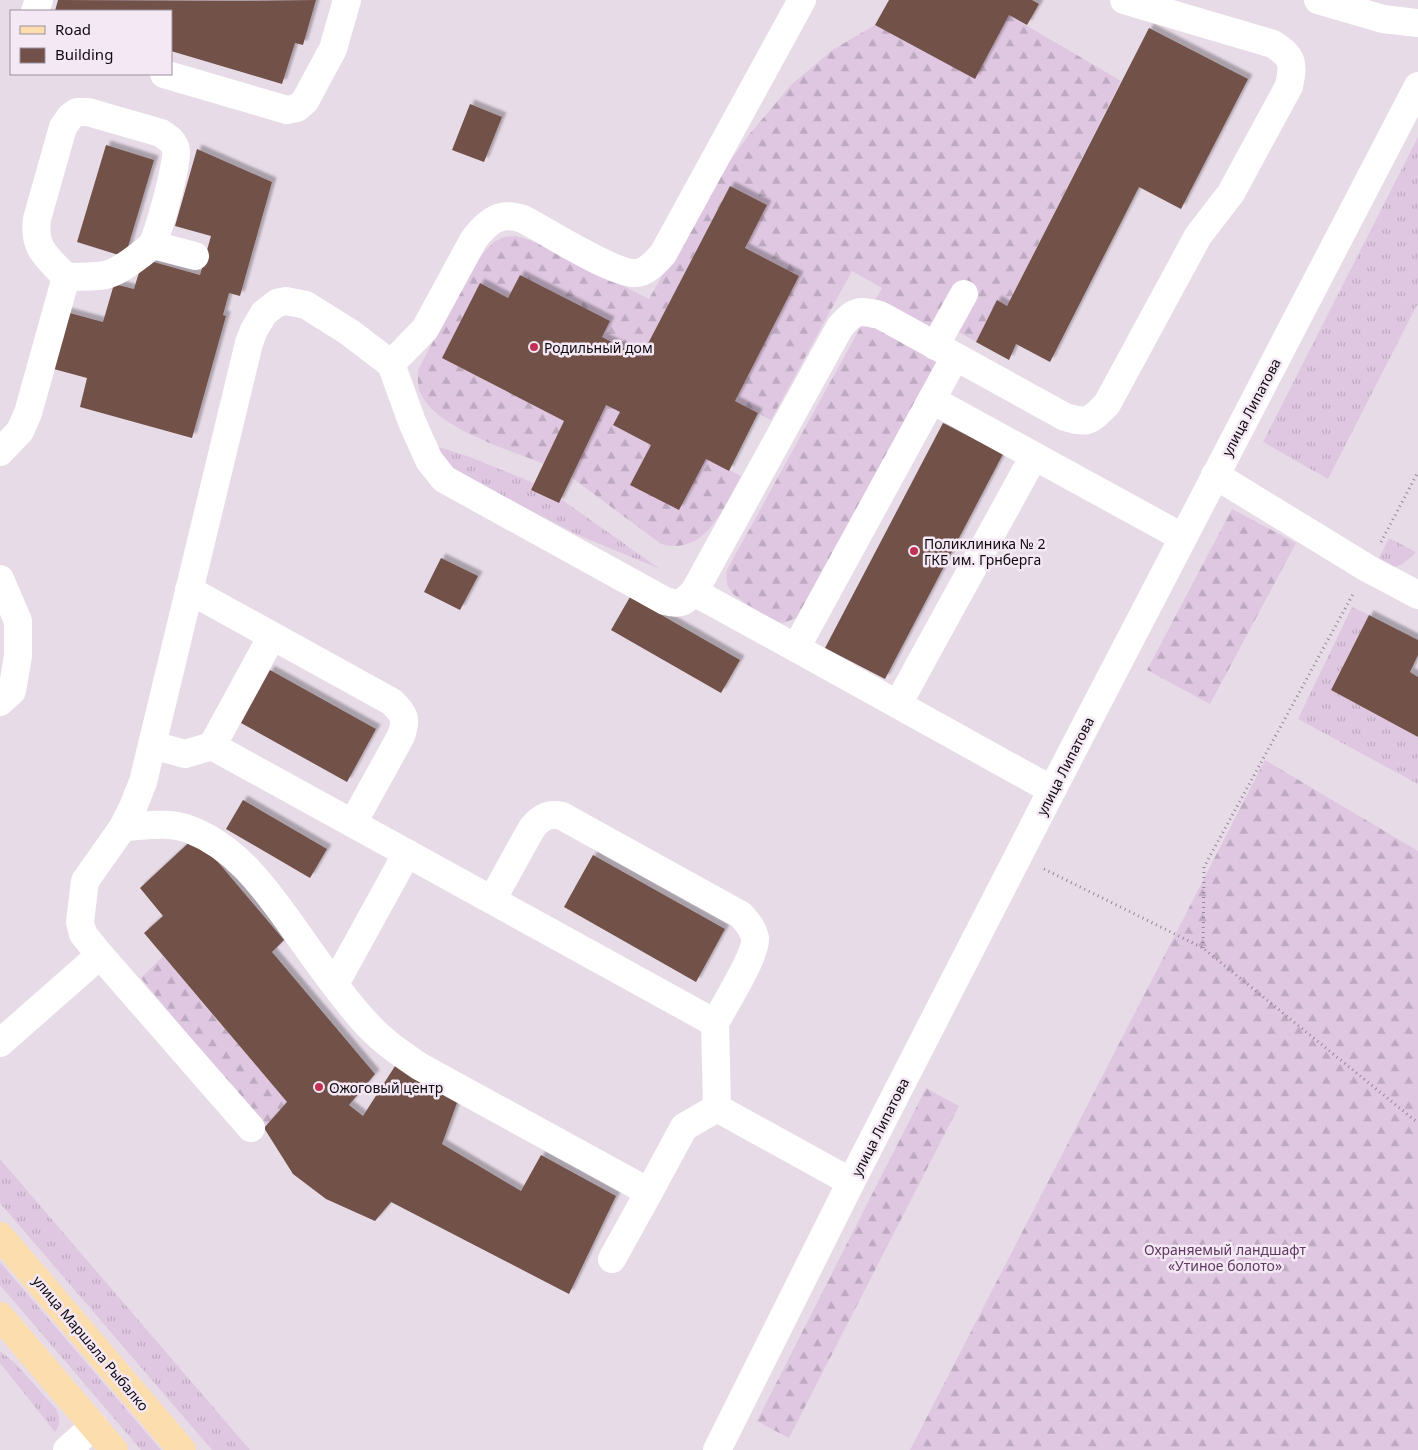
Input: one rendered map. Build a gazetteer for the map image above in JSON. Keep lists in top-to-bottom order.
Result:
{
  "streets": {
    "main road": ["улица Маршала Рыбалко"],
    "street": ["улица Липатова"]
  },
  "parks": ["Охраняемый ландшафт «Утиное болото»"],
  "places": ["Родильный дом", "Поликлиника № 2 ГКБ им. Грнберга", "Ожоговый центр"],
  "legend": ["Road", "Building"]
}
